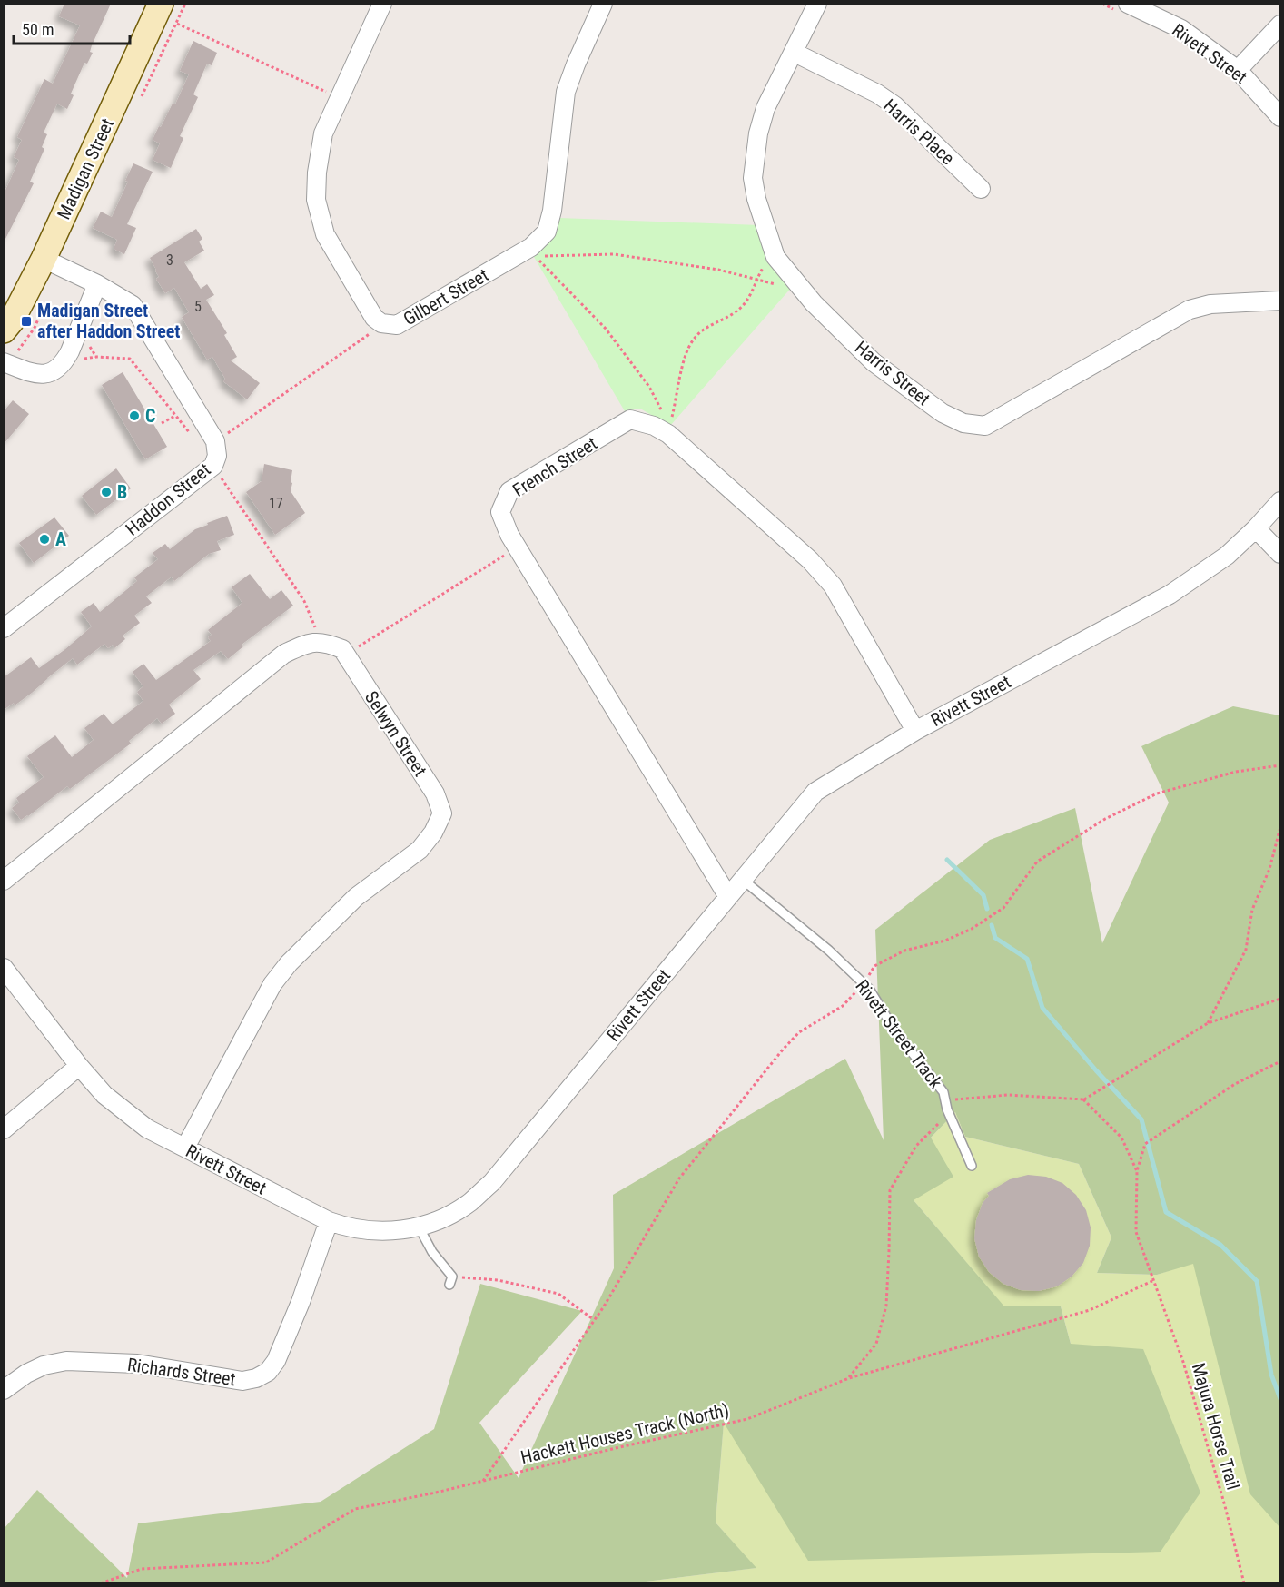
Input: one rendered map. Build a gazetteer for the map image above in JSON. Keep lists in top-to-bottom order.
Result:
{
  "streets": {
    "street": [
      "Rivett Street",
      "Harris Place",
      "Madigan Street",
      "Gilbert Street",
      "Harris Street",
      "French Street",
      "Haddon Street",
      "Selwyn Street",
      "Richards Street"
    ],
    "lane": ["Rivett Street Track"],
    "path": ["Majura Horse Trail", "Hackett Houses Track (North)"]
  },
  "crossings": [
    ["Rivett Street", "French Street"],
    ["Rivett Street", "Selwyn Street"],
    ["Rivett Street", "Rivett Street Track"],
    ["Rivett Street", "Richards Street"],
    ["Harris Place", "Harris Street"],
    ["Madigan Street", "Haddon Street"],
    ["Rivett Street Track", "Hackett Houses Track (North)"],
    ["Majura Horse Trail", "Hackett Houses Track (North)"]
  ],
  "places": {
    "transit": ["Madigan Street after Haddon Street"],
    "other": ["C", "B", "A"]
  },
  "house_numbers": ["3", "5", "17"],
  "scale_bar": "50 m"
}
